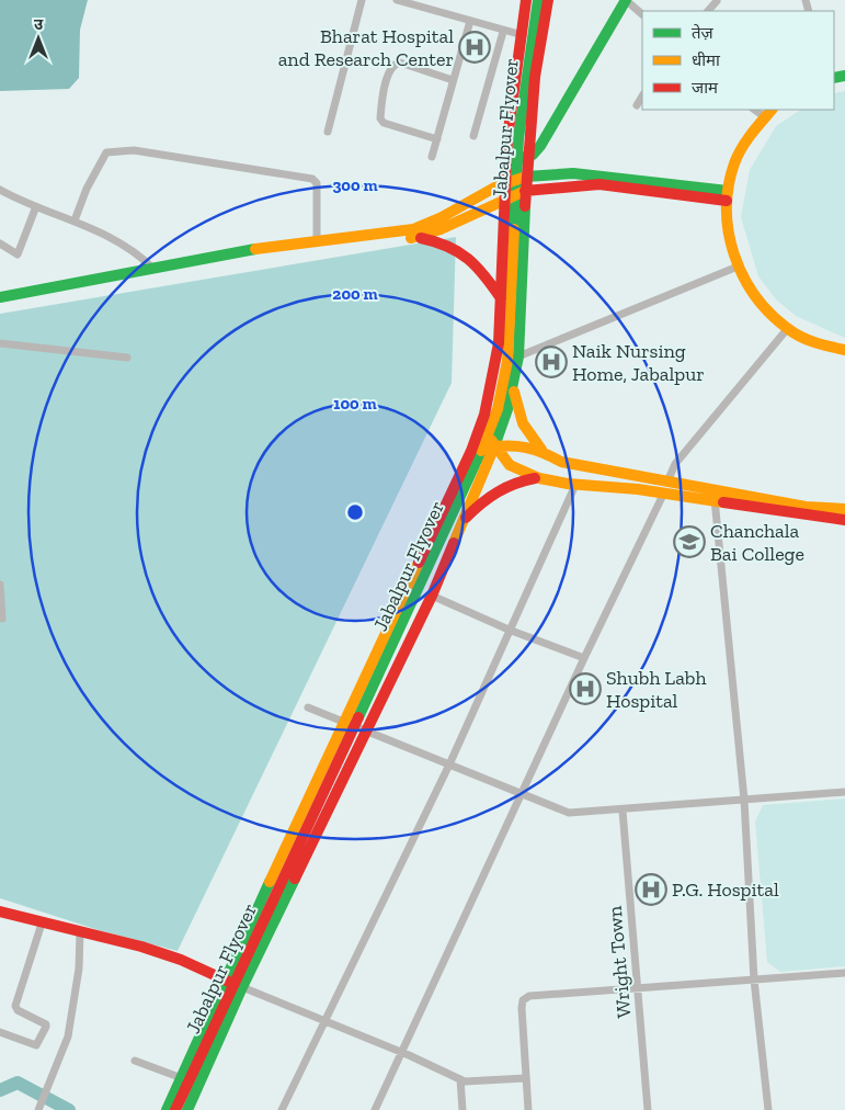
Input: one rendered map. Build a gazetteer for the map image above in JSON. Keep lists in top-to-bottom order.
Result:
{
  "streets": {
    "main road": ["Jabalpur Flyover"],
    "street": ["Wright Town"]
  },
  "places": {
    "hospital": [
      "Bharat Hospital and Research Center",
      "Naik Nursing Home, Jabalpur",
      "Shubh Labh Hospital",
      "P.G. Hospital"
    ],
    "school or university": ["Chanchala Bai College"]
  },
  "legend": ["तेज़", "धीमा", "जाम"],
  "north": "top",
  "rings": ["300 m", "200 m", "100 m"]
}
